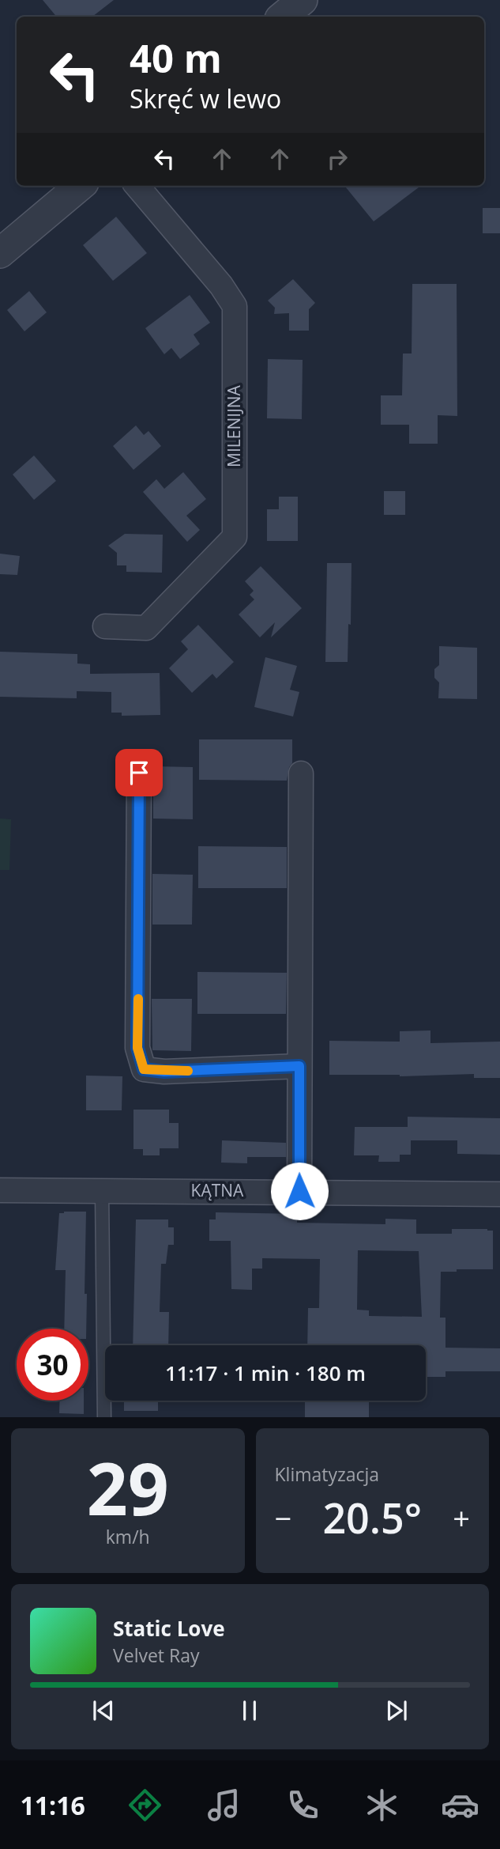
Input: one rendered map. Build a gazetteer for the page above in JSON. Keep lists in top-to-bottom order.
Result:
{
  "streets": {
    "street": ["MILENIJNA", "KĄTNA"]
  },
  "page": {
    "turn": ["40 m", "Skręć w lewo"],
    "limit": "30",
    "trip": "11:17 · 1 min · 180 m",
    "tile": [
      ["29", "km/h"],
      "Klimatyzacja"
    ],
    "heat": ["−", "20.5°", "+"],
    "song": ["Static Love", "Velvet Ray"],
    "tabs": "11:16"
  }
}
